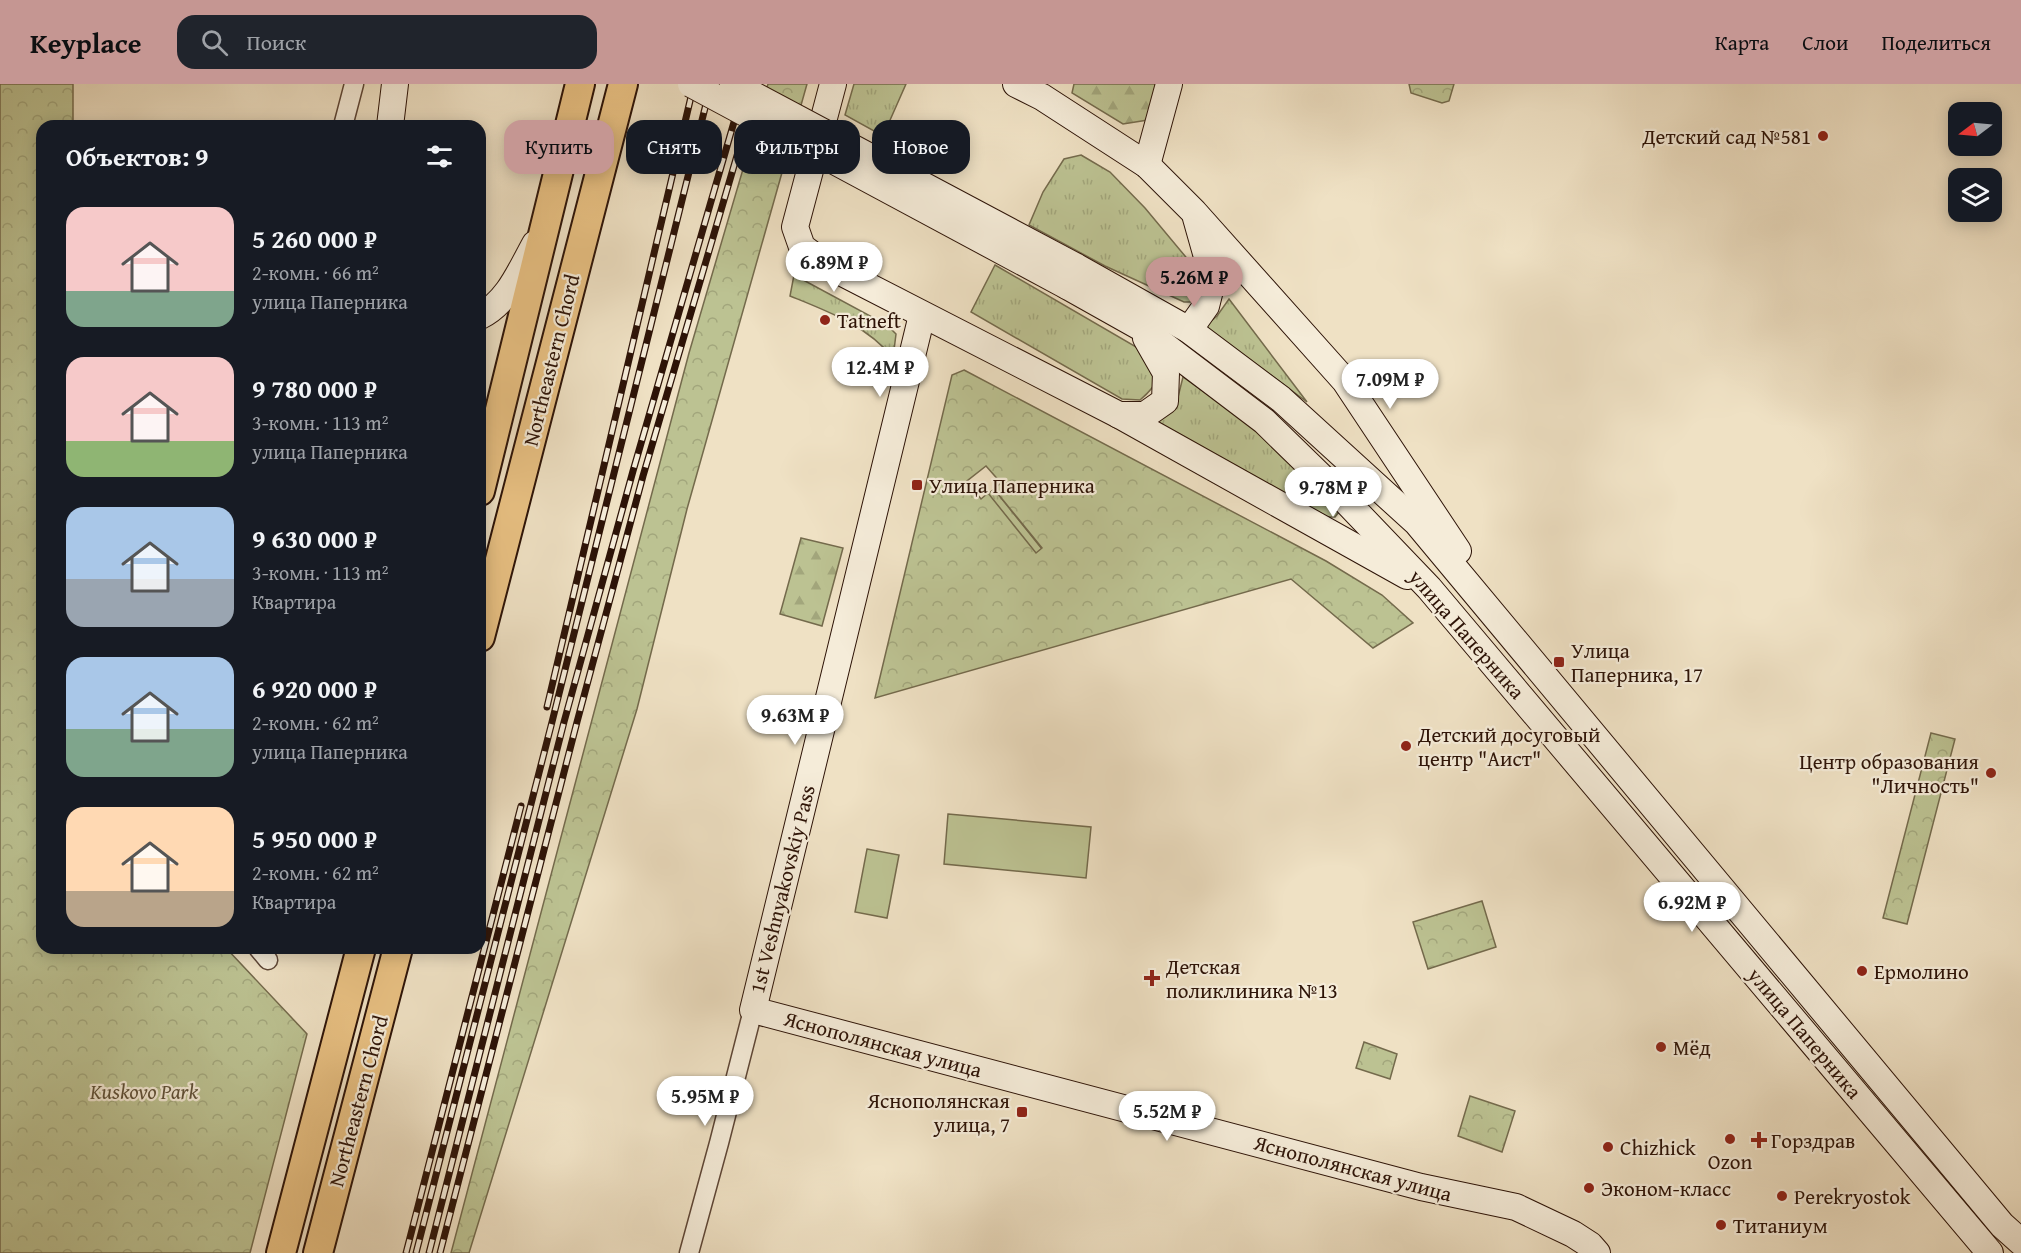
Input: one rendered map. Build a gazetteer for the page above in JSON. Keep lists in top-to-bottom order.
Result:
{
  "streets": {
    "main road": [
      "Northeastern Chord",
      "улица Паперника",
      "1st Veshnyakovskiy Pass",
      "Яснополянская улица"
    ]
  },
  "crossings": [
    ["1st Veshnyakovskiy Pass", "Яснополянская улица"]
  ],
  "parks": ["Kuskovo Park"],
  "places": {
    "other": [
      "Детский сад №581",
      "Tatneft",
      "Детский досуговый центр \"Аист\"",
      "Центр образования \"Личность\"",
      "Ермолино",
      "Мёд",
      "Ozon",
      "Chizhick",
      "Эконом-класс",
      "Perekryostok",
      "Титаниум"
    ],
    "transit": ["Улица Паперника", "Улица Паперника, 17", "Яснополянская улица, 7"],
    "health": ["Детская поликлиника №13", "Горздрав"]
  },
  "north": "left",
  "page": {
    "header": "Keyplace",
    "search": "Поиск",
    "nav": ["Карта", "Слои", "Поделиться"],
    "chip": [
      "Купить",
      "Снять",
      "Фильтры",
      "Новое"
    ],
    "heading": "Объектов: 9",
    "list": [
      {
        "name": "5 260 000 ₽",
        "note": "2-комн. · 66 m² · улица Паперника"
      },
      {
        "name": "9 780 000 ₽",
        "note": "3-комн. · 113 m² · улица Паперника"
      },
      {
        "name": "9 630 000 ₽",
        "note": "3-комн. · 113 m² · Квартира"
      },
      {
        "name": "6 920 000 ₽",
        "note": "2-комн. · 62 m² · улица Паперника"
      },
      {
        "name": "5 950 000 ₽",
        "note": "2-комн. · 62 m² · Квартира"
      }
    ],
    "price": [
      "6.89M ₽",
      "5.26M ₽",
      "12.4M ₽",
      "7.09M ₽",
      "9.78M ₽",
      "9.63M ₽",
      "6.92M ₽",
      "5.95M ₽",
      "5.52M ₽"
    ]
  }
}
